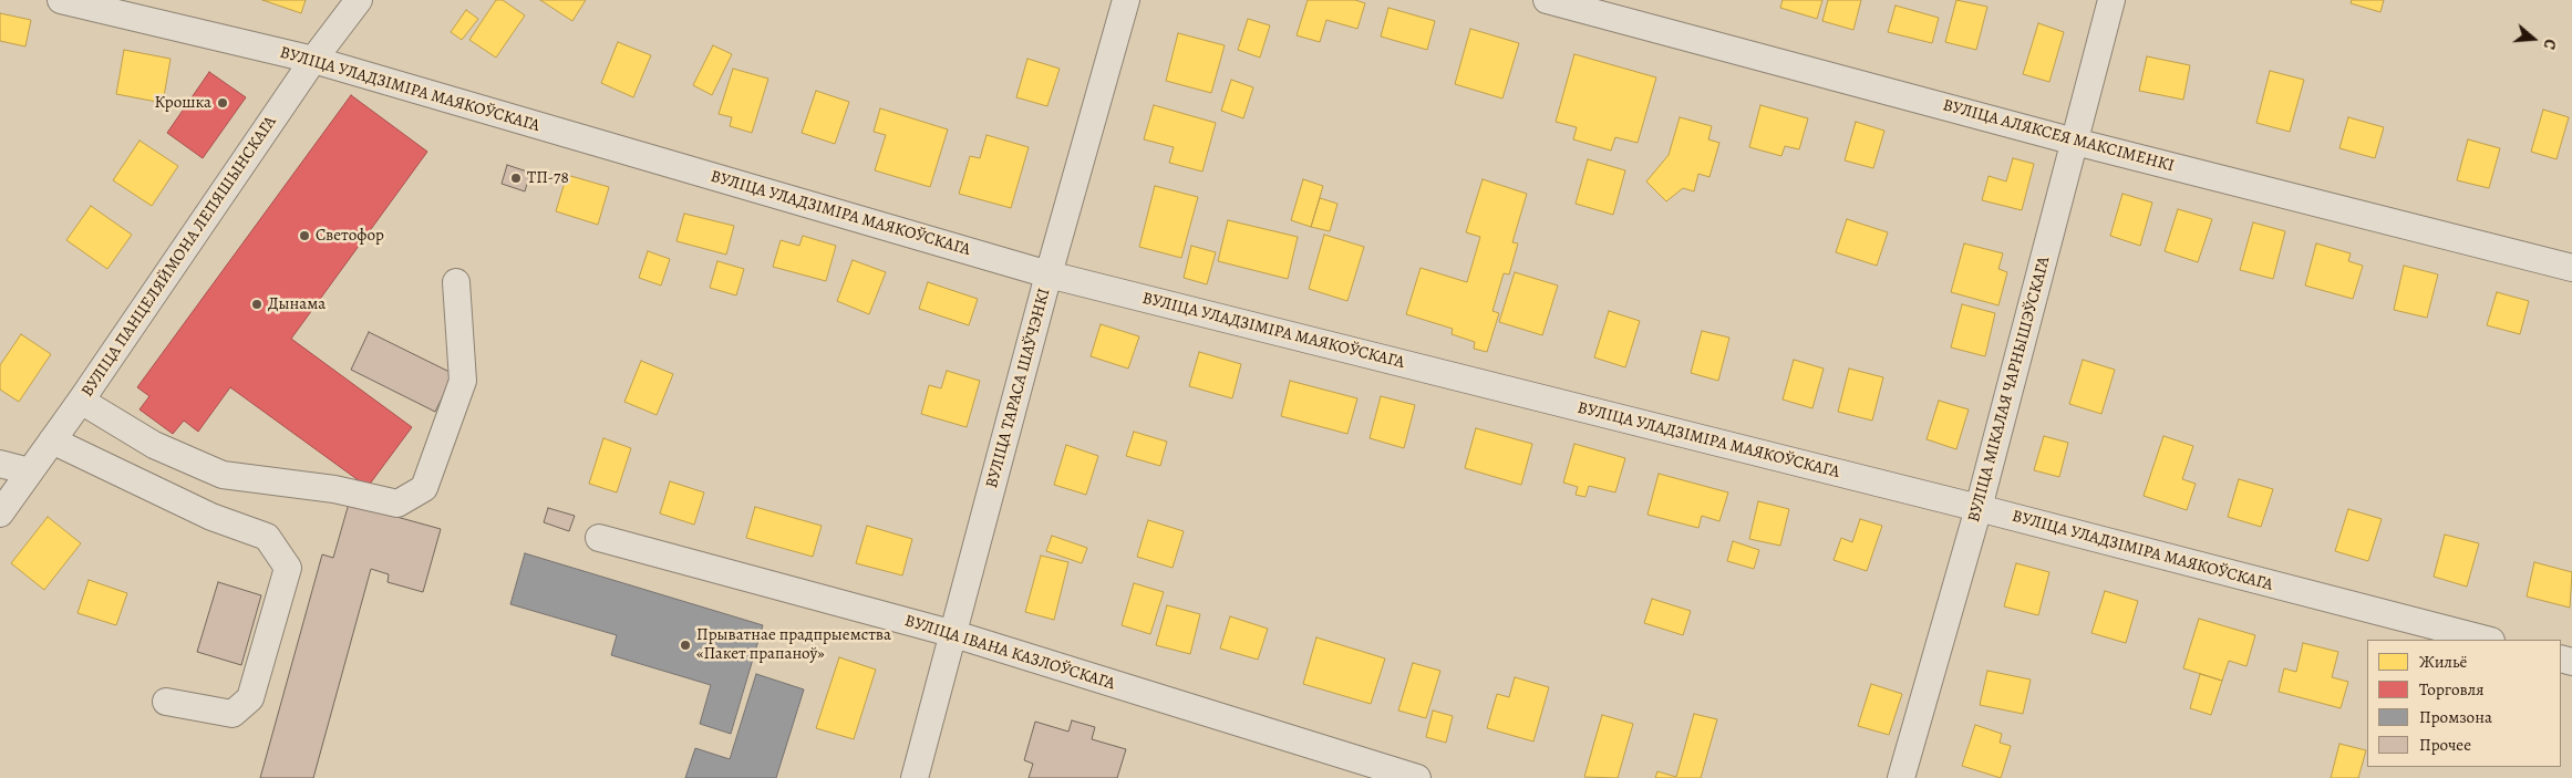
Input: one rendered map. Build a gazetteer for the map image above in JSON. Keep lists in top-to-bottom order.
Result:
{
  "streets": {
    "street": [
      "ВУЛІЦА УЛАДЗІМІРА МАЯКОЎСКАГА",
      "ВУЛІЦА АЛЯКСЕЯ МАКСІМЕНКІ",
      "ВУЛІЦА ПАНЦЕЛЯЙМОНА ЛЕПЯШЫНСКАГА",
      "ВУЛІЦА ТАРАСА ШАЎЧЭНКІ",
      "ВУЛІЦА МІКАЛАЯ ЧАРНЫШЭЎСКАГА",
      "ВУЛІЦА ІВАНА КАЗЛОЎСКАГА"
    ]
  },
  "crossings": [
    ["ВУЛІЦА УЛАДЗІМІРА МАЯКОЎСКАГА", "ВУЛІЦА ПАНЦЕЛЯЙМОНА ЛЕПЯШЫНСКАГА"],
    ["ВУЛІЦА УЛАДЗІМІРА МАЯКОЎСКАГА", "ВУЛІЦА ТАРАСА ШАЎЧЭНКІ"],
    ["ВУЛІЦА УЛАДЗІМІРА МАЯКОЎСКАГА", "ВУЛІЦА МІКАЛАЯ ЧАРНЫШЭЎСКАГА"],
    ["ВУЛІЦА АЛЯКСЕЯ МАКСІМЕНКІ", "ВУЛІЦА МІКАЛАЯ ЧАРНЫШЭЎСКАГА"],
    ["ВУЛІЦА ТАРАСА ШАЎЧЭНКІ", "ВУЛІЦА ІВАНА КАЗЛОЎСКАГА"]
  ],
  "places": [
    "Крошка",
    "ТП-78",
    "Светофор",
    "Дынама",
    "Прыватнае прадпрыемства «Пакет прапаноў»"
  ],
  "legend": [
    "Жильё",
    "Торговля",
    "Промзона",
    "Прочее"
  ],
  "north": "right"
}
